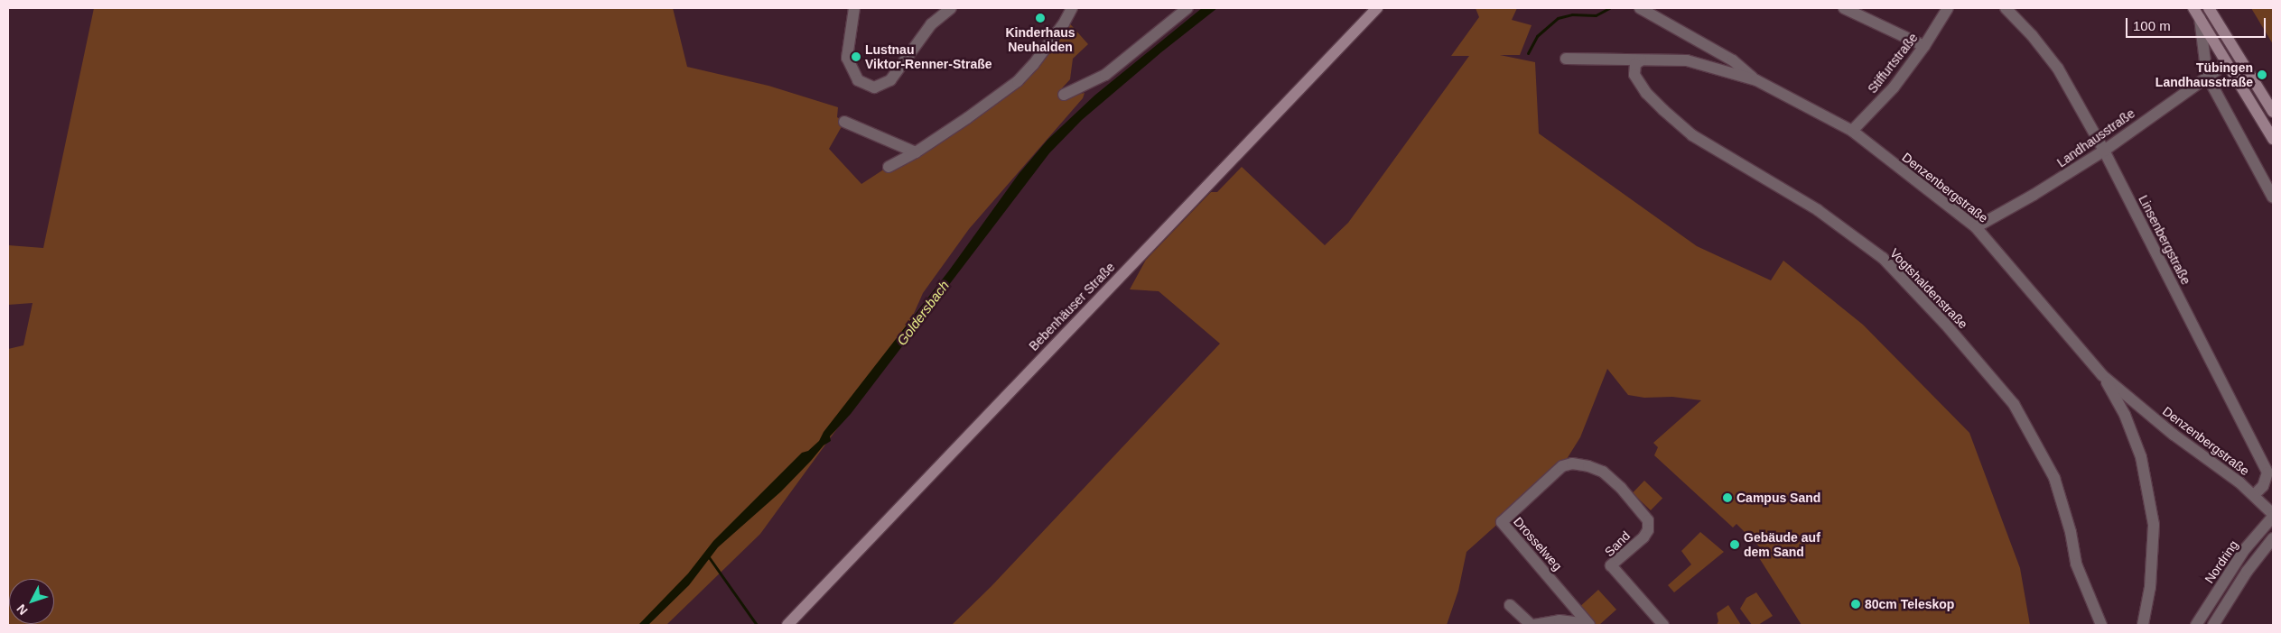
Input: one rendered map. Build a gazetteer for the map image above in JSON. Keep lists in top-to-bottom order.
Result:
{
  "streets": {
    "main road": ["Bebenhäuser Straße"],
    "street": [
      "Stiffurtstraße",
      "Landhausstraße",
      "Denzenbergstraße",
      "Linsenbergstraße",
      "Vogtshaldenstraße",
      "Drosselweg",
      "Sand",
      "Nordring"
    ]
  },
  "crossings": [
    ["Stiffurtstraße", "Denzenbergstraße"],
    ["Landhausstraße", "Denzenbergstraße"],
    ["Landhausstraße", "Linsenbergstraße"],
    ["Denzenbergstraße", "Linsenbergstraße"],
    ["Denzenbergstraße", "Vogtshaldenstraße"],
    ["Denzenbergstraße", "Nordring"],
    ["Drosselweg", "Sand"]
  ],
  "water": ["Goldersbach"],
  "places": [
    "Kinderhaus Neuhalden",
    "Lustnau Viktor-Renner-Straße",
    "Tübingen Landhausstraße",
    "Campus Sand",
    "Gebäude auf dem Sand",
    "80cm Teleskop"
  ],
  "scale_bar": "100 m",
  "north": "bottom left"
}
